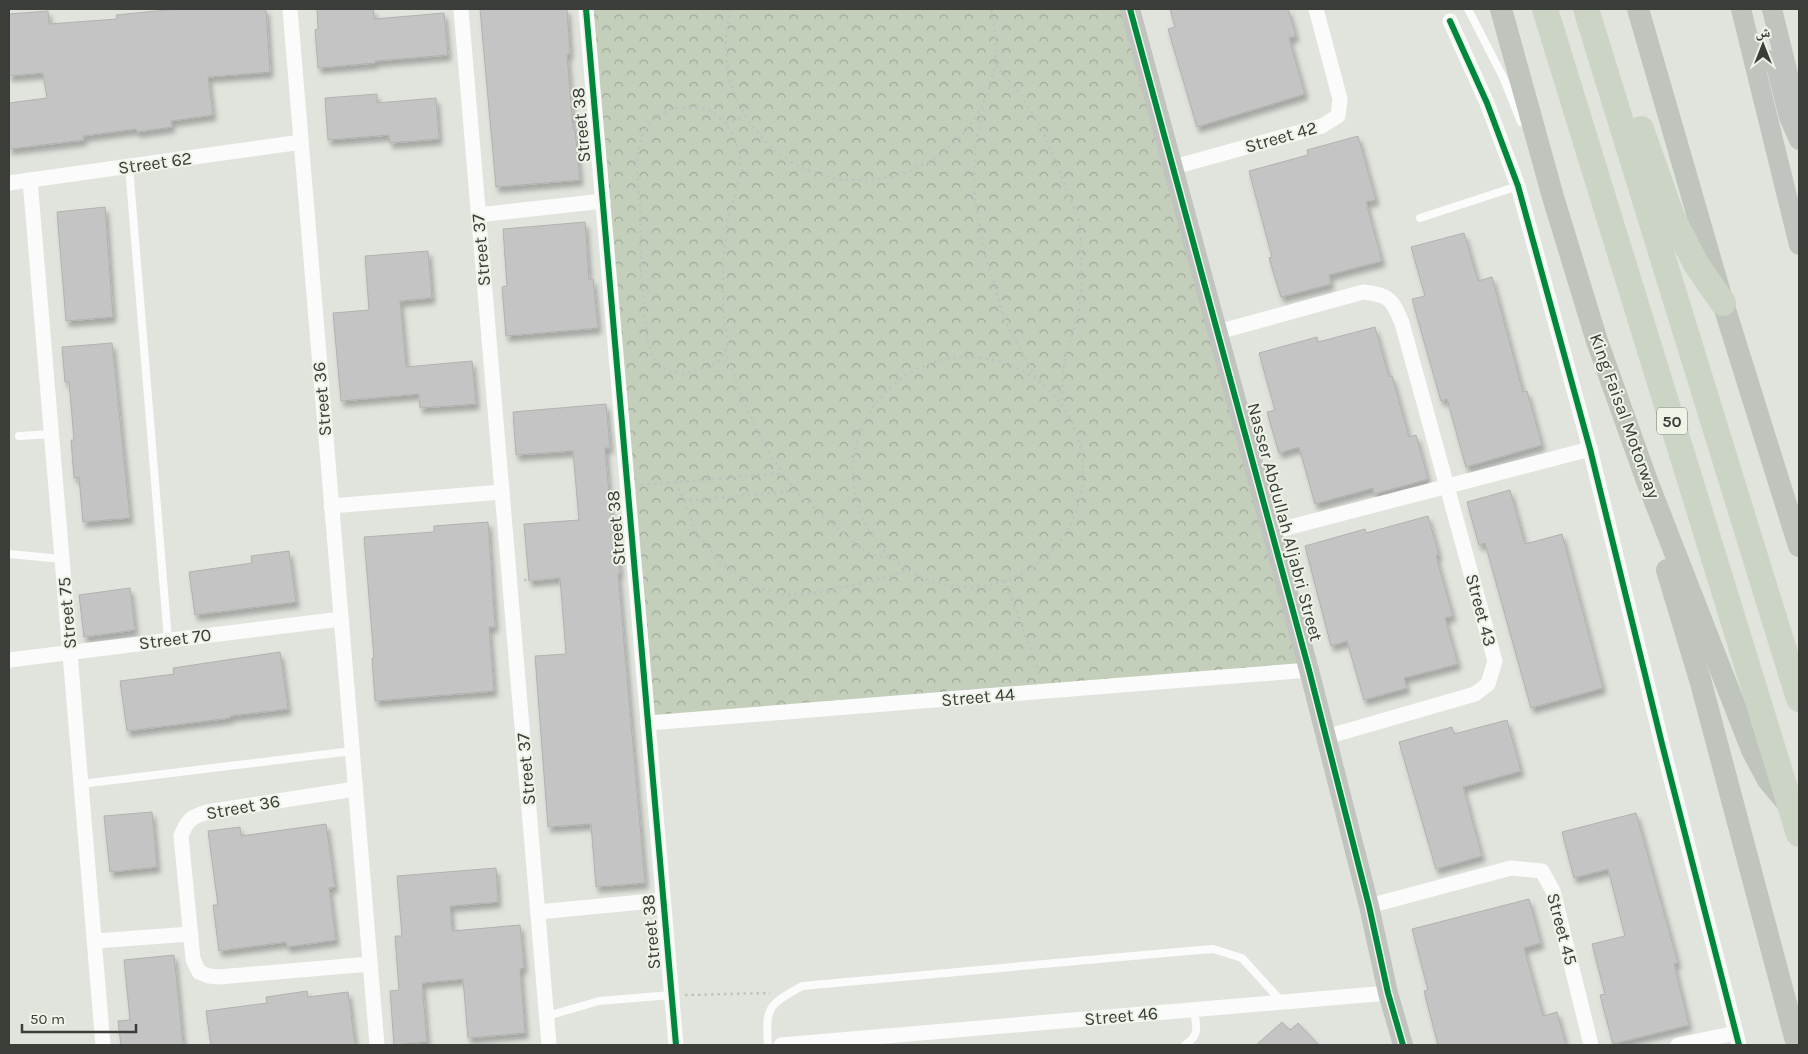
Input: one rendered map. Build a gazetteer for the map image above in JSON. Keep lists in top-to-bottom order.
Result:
{
  "streets": {
    "highway": ["King Faisal Motorway", "50"],
    "street": [
      "Street 38",
      "Street 42",
      "Street 62",
      "Street 37",
      "Street 36",
      "Nasser Abdullah Aljabri Street",
      "Street 43",
      "Street 75",
      "Street 70",
      "Street 44",
      "Street 45",
      "Street 46"
    ]
  },
  "crossings": [
    ["Street 38", "Street 37"],
    ["Street 38", "Street 44"],
    ["Street 42", "Nasser Abdullah Aljabri Street"],
    ["Street 62", "Street 36"],
    ["Street 62", "Street 75"],
    ["Street 36", "Street 70"],
    ["Nasser Abdullah Aljabri Street", "Street 43"],
    ["Nasser Abdullah Aljabri Street", "Street 44"],
    ["Nasser Abdullah Aljabri Street", "Street 45"],
    ["Nasser Abdullah Aljabri Street", "Street 46"],
    ["Street 75", "Street 70"]
  ],
  "scale_bar": "50 m",
  "north": "top"
}
